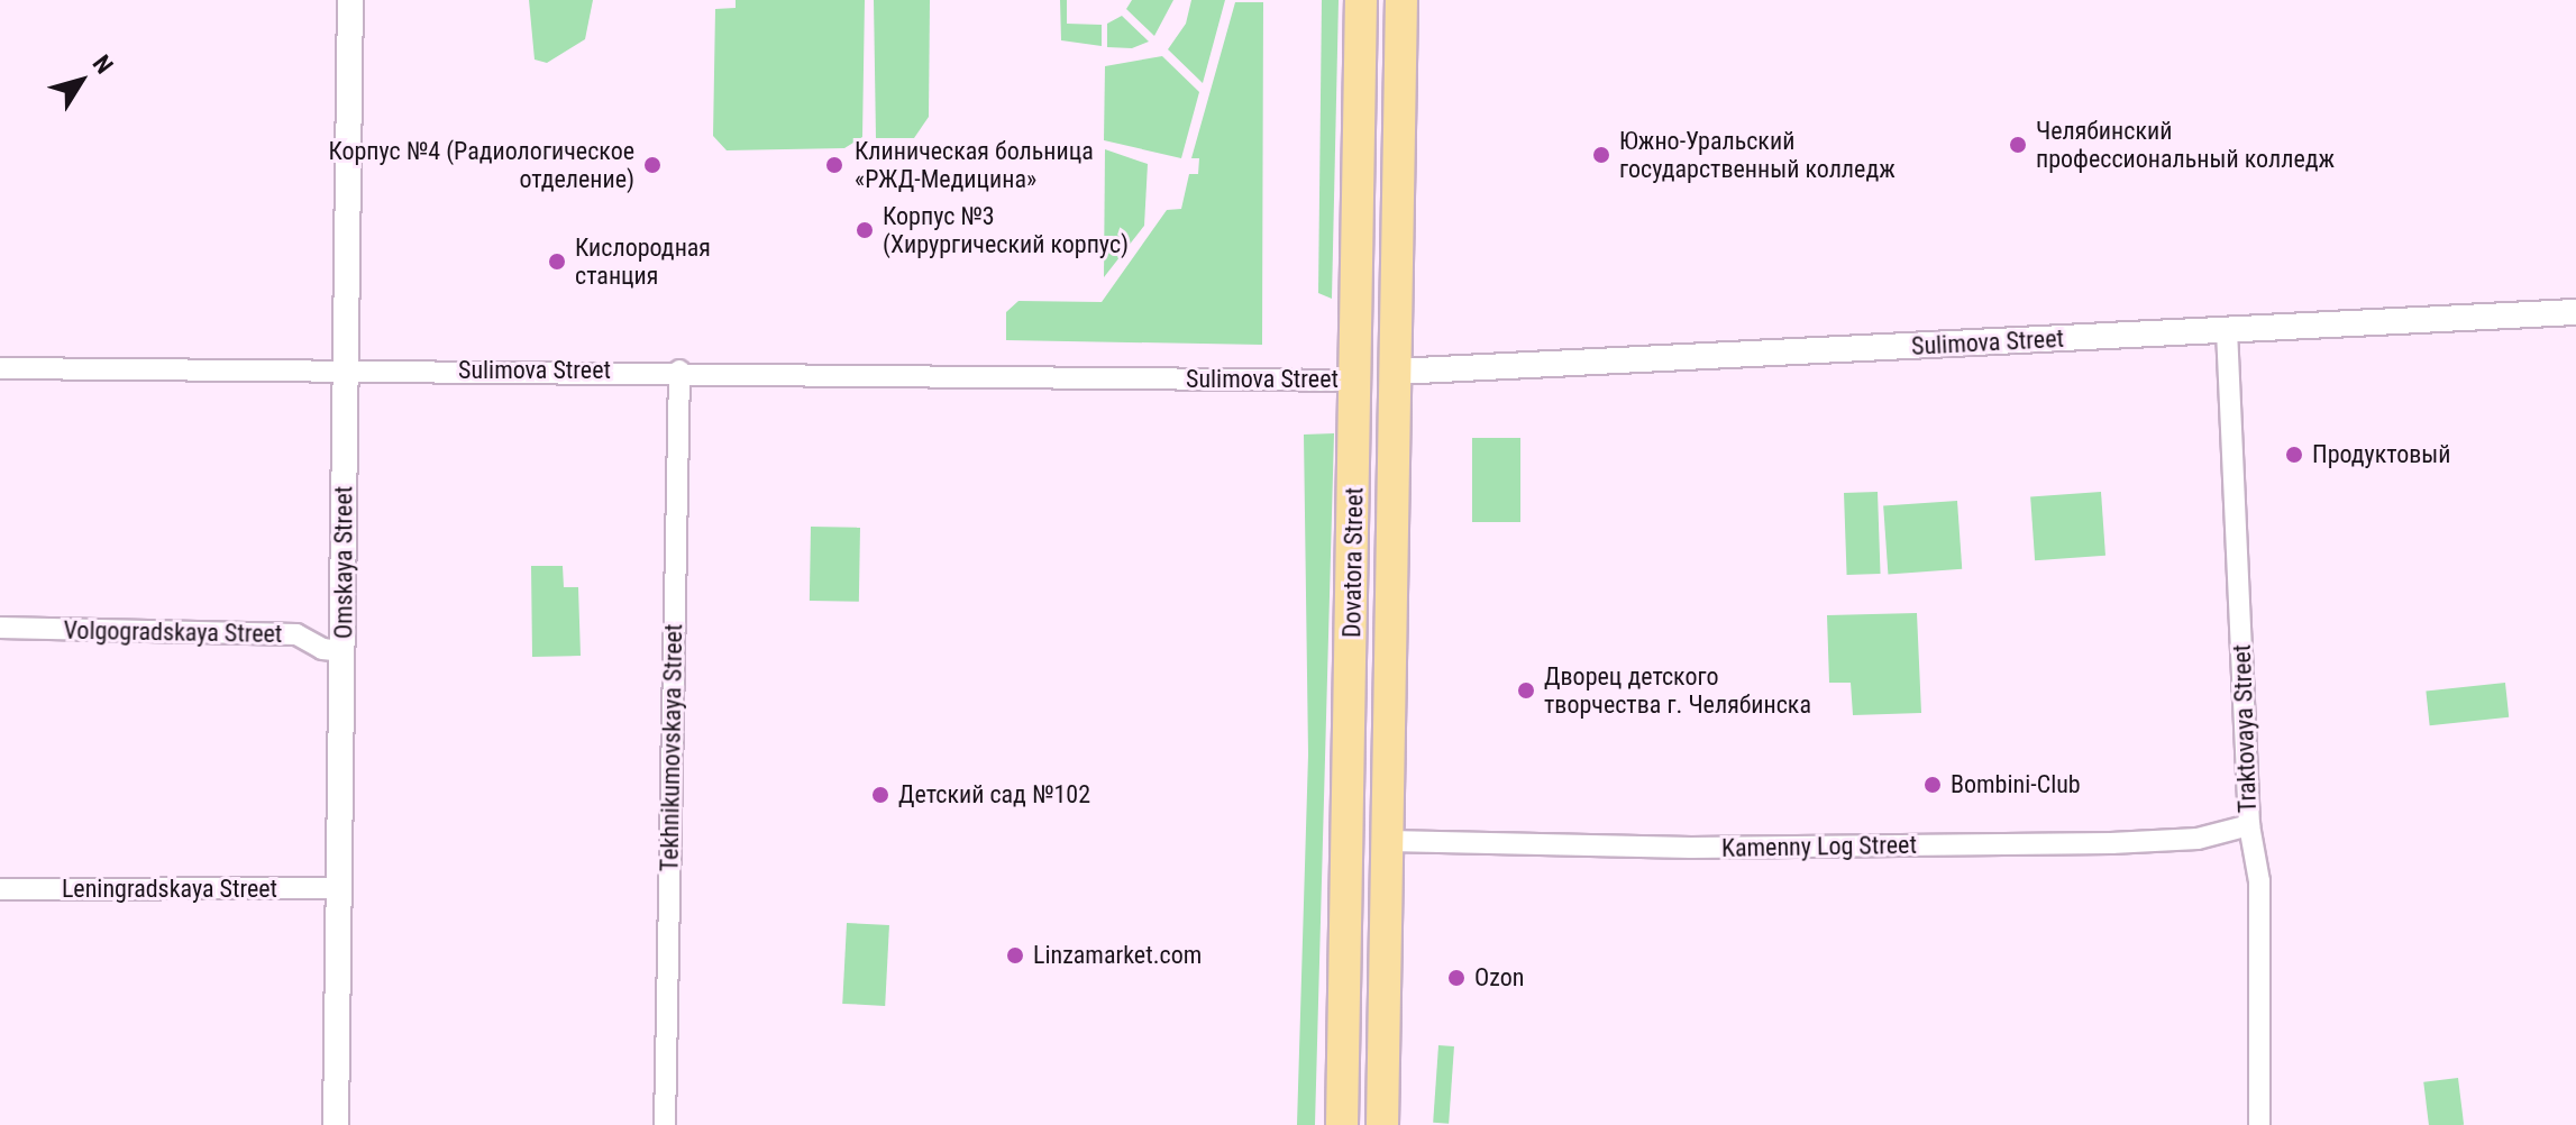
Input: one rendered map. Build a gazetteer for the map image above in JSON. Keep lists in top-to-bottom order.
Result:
{
  "streets": {
    "main road": ["Sulimova Street", "Dovatora Street"],
    "street": [
      "Omskaya Street",
      "Volgogradskaya Street",
      "Traktovaya Street",
      "Tekhnikumovskaya Street",
      "Kamenny Log Street",
      "Leningradskaya Street"
    ]
  },
  "crossings": [
    ["Sulimova Street", "Omskaya Street"],
    ["Sulimova Street", "Dovatora Street"],
    ["Sulimova Street", "Traktovaya Street"],
    ["Sulimova Street", "Tekhnikumovskaya Street"],
    ["Omskaya Street", "Volgogradskaya Street"],
    ["Omskaya Street", "Leningradskaya Street"],
    ["Dovatora Street", "Kamenny Log Street"],
    ["Traktovaya Street", "Kamenny Log Street"]
  ],
  "places": [
    "Челябинский профессиональный колледж",
    "Южно-Уральский государственный колледж",
    "Корпус №4 (Радиологическое отделение)",
    "Клиническая больница «РЖД-Медицина»",
    "Корпус №3 (Хирургический корпус)",
    "Кислородная станция",
    "Продуктовый",
    "Дворец детского творчества г. Челябинска",
    "Bombini-Club",
    "Детский сад №102",
    "Linzamarket.com",
    "Ozon"
  ],
  "north": "top right"
}
